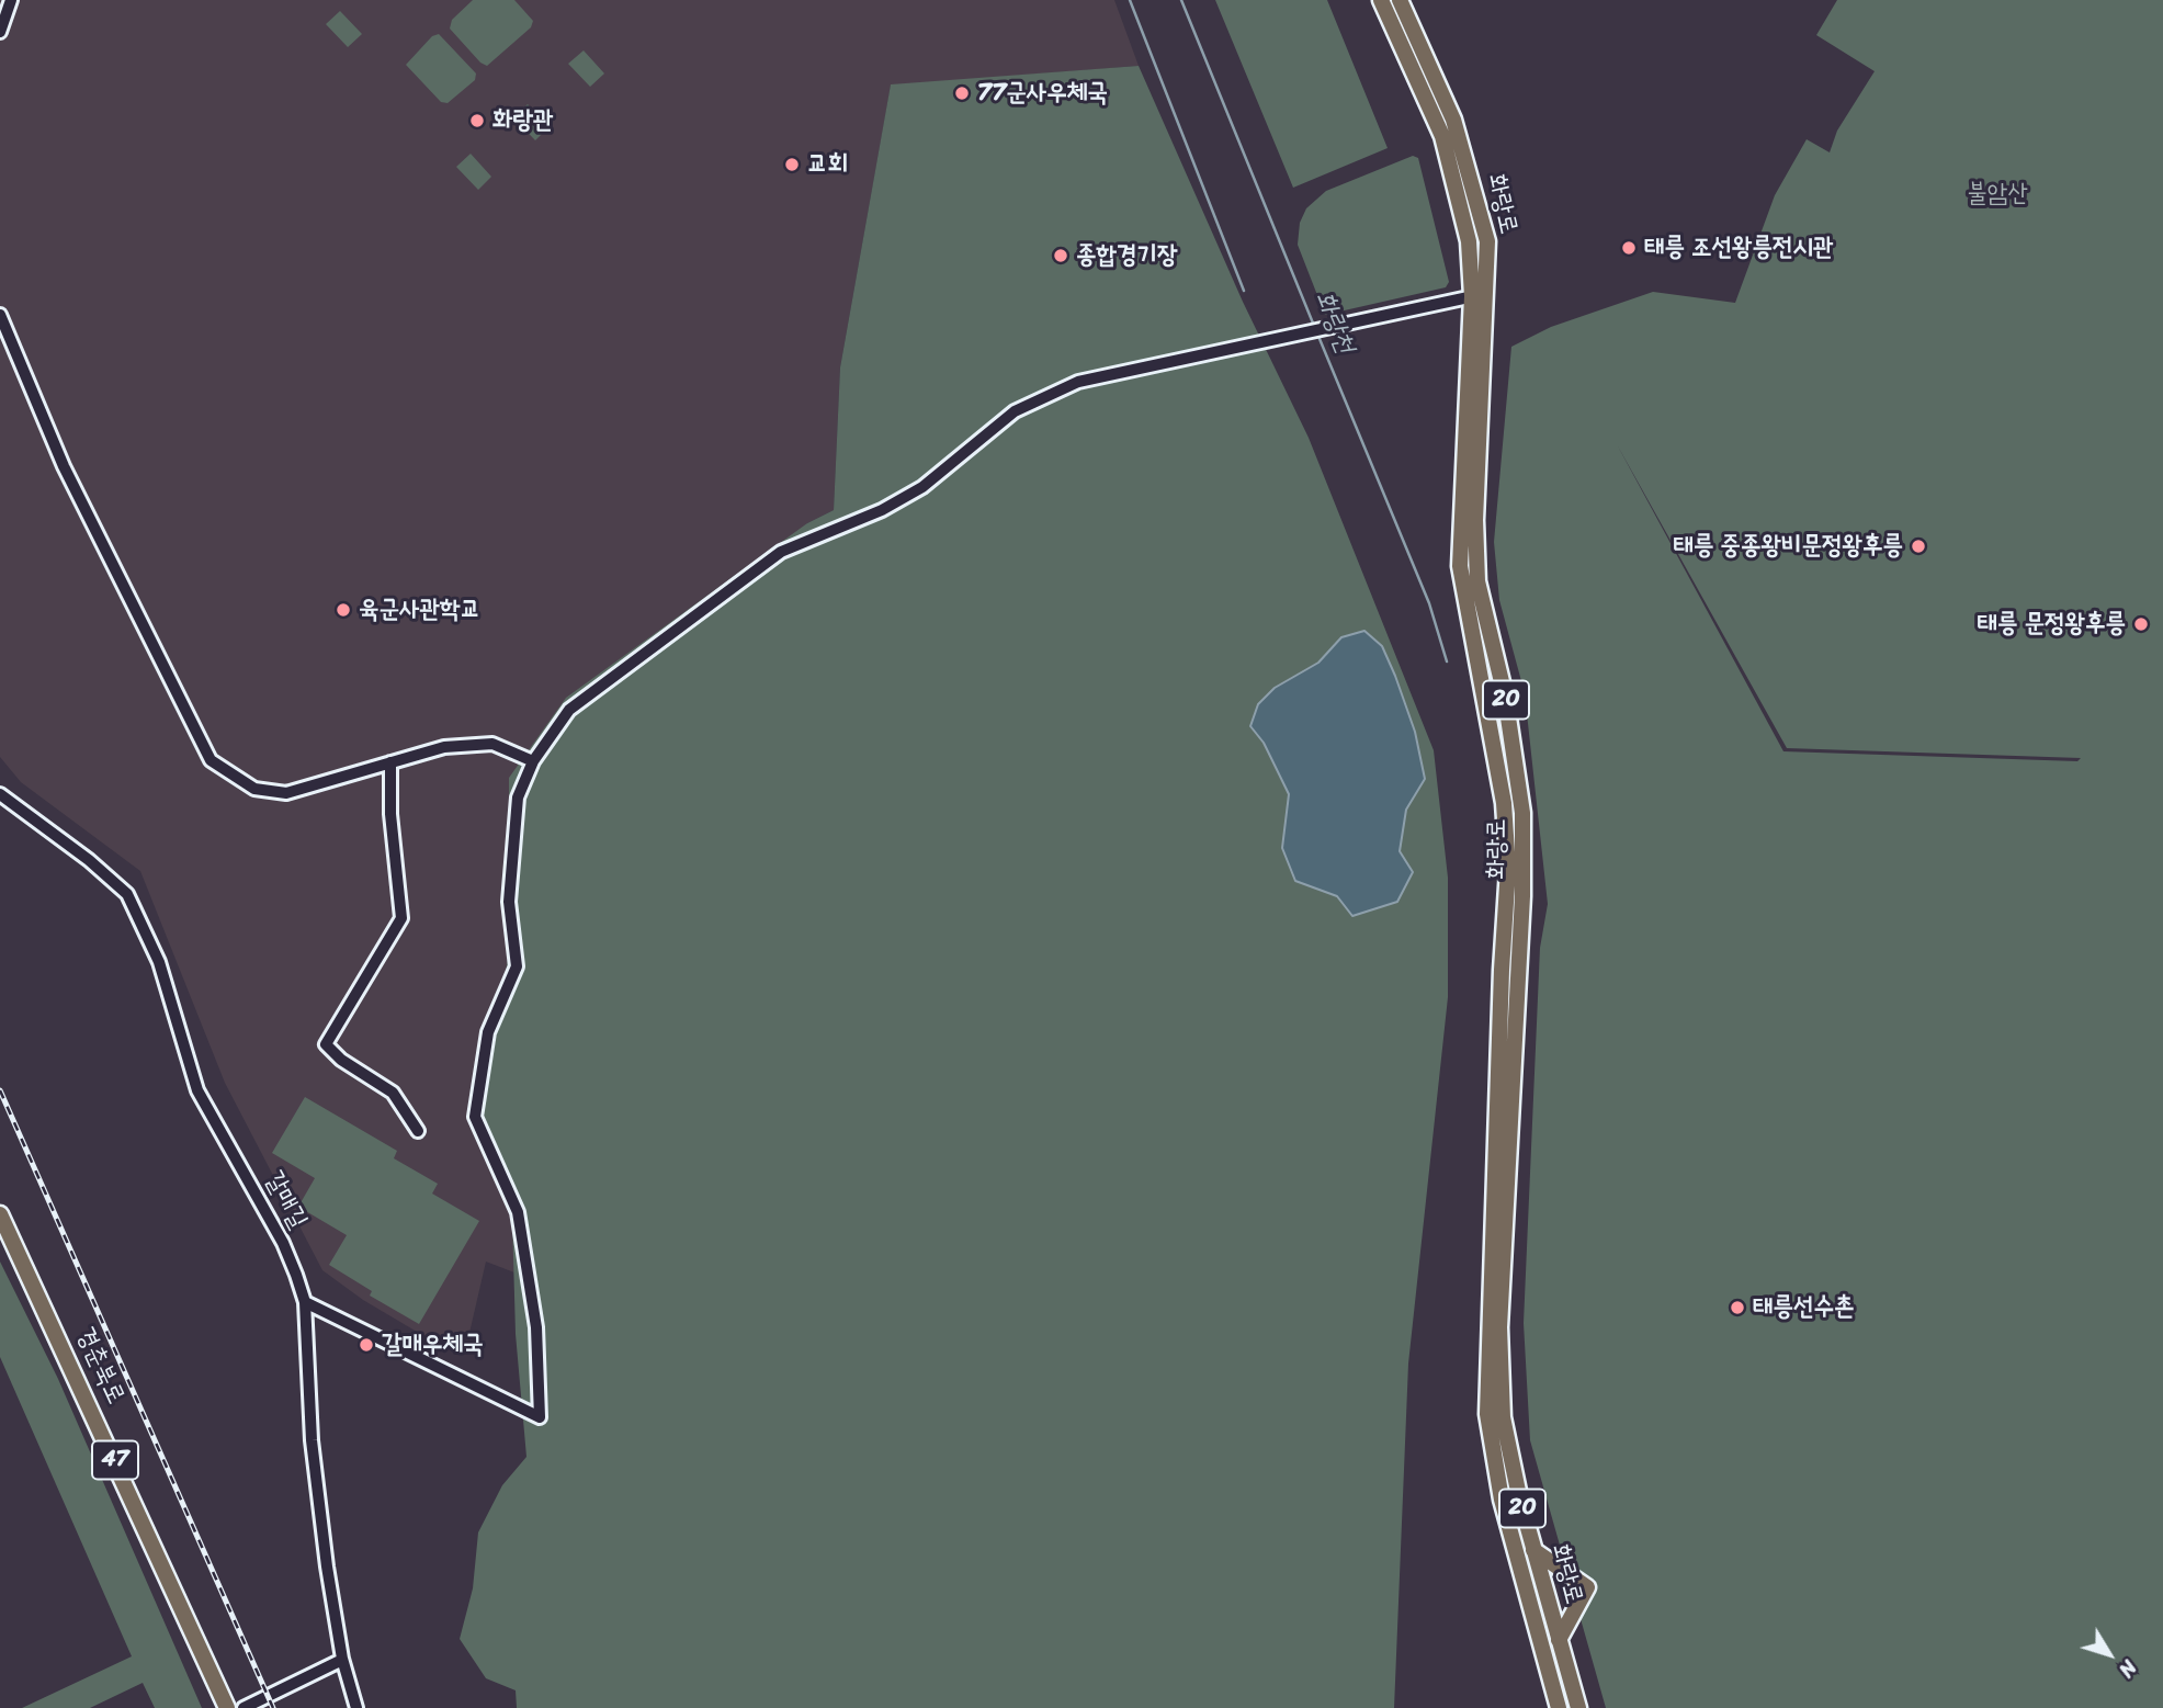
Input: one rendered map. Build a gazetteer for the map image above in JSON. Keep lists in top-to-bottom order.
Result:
{
  "streets": {
    "main road": [
      "화랑로",
      "20",
      "경춘북로",
      "47"
    ],
    "street": ["갈매길"]
  },
  "water": ["화랑천"],
  "parks": ["불암산"],
  "places": [
    "77군사우체국",
    "화랑관",
    "교회",
    "태릉 조선왕릉전시관",
    "종합경기장",
    "태릉 중종왕비문정왕후릉",
    "육군사관학교",
    "태릉 문정왕후릉",
    "태릉선수촌",
    "갈매우체국"
  ],
  "north": "bottom right"
}
